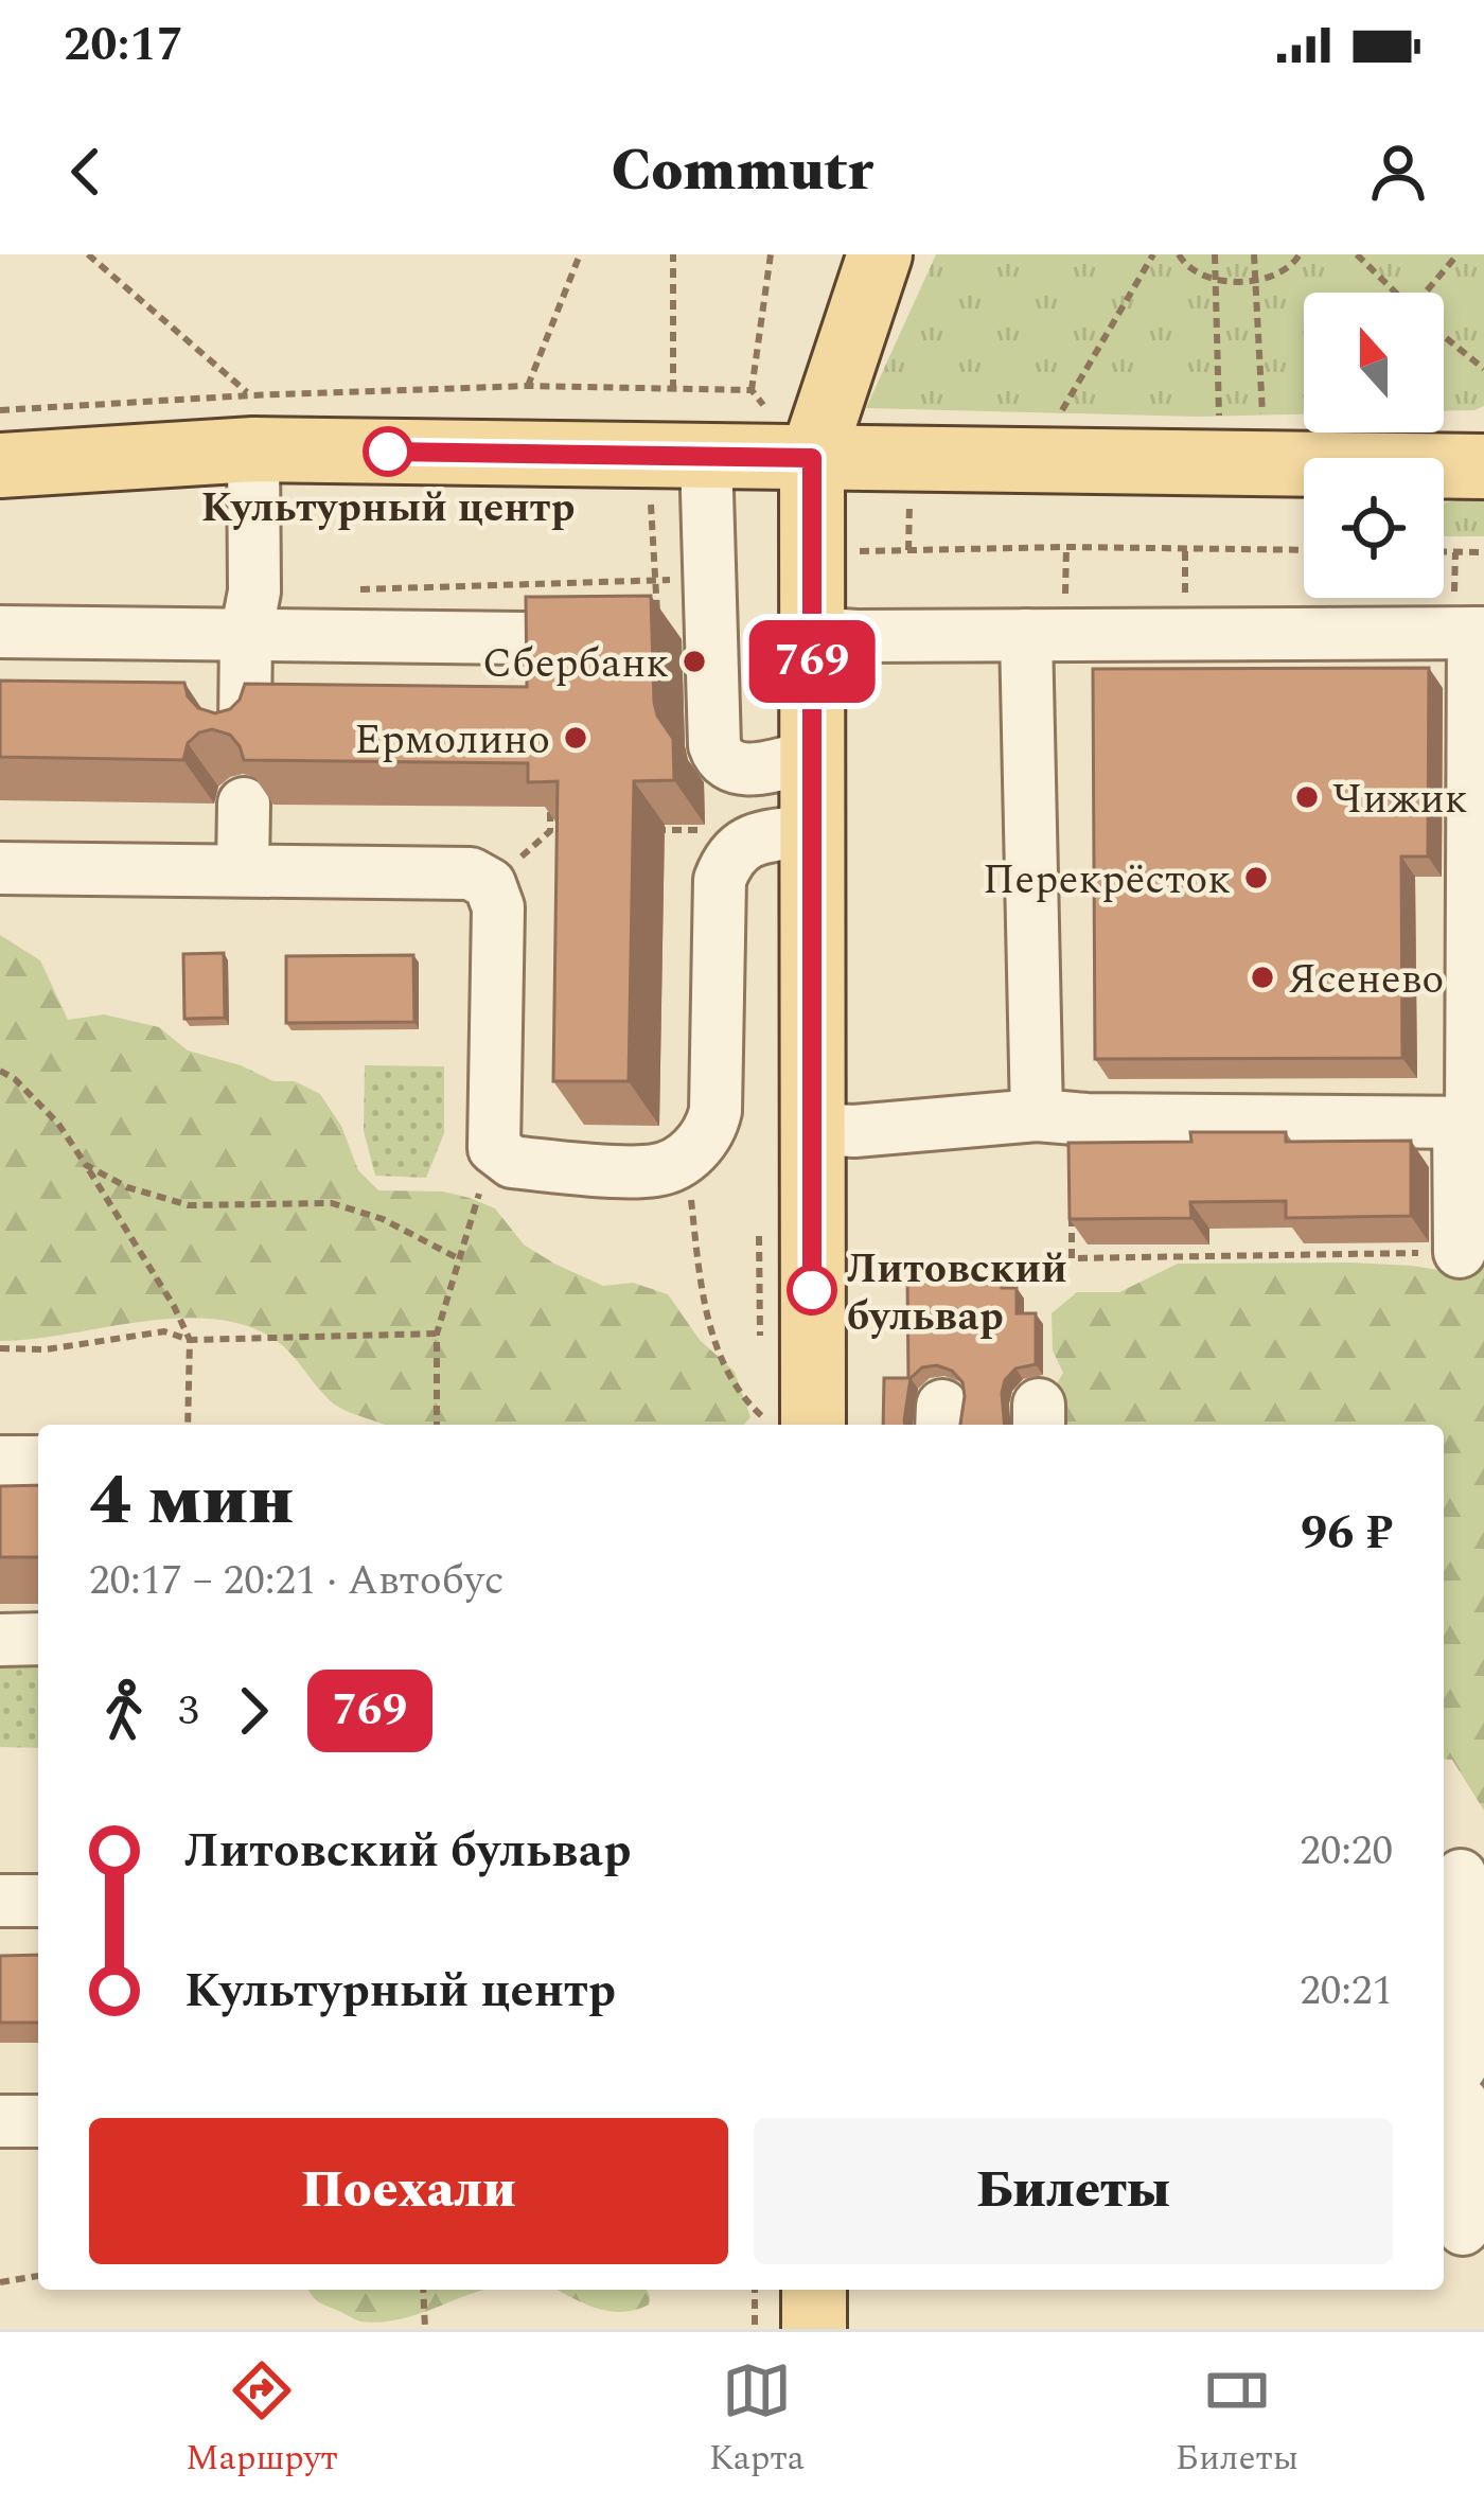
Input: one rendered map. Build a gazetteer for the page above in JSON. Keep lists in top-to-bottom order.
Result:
{
  "places": [
    "Культурный центр",
    "Сбербанк",
    "Ермолино",
    "Чижик",
    "Перекрёсток",
    "Ясенево",
    "Литовский бульвар"
  ],
  "lines": ["bus line 769"],
  "north": "top",
  "page": {
    "status": "20:17",
    "header": "Commutr",
    "on_map": "769",
    "heading": ["4 мин", "20:17 – 20:21 · Автобус", "96 ₽"],
    "legs": ["3", "769"],
    "list": [
      {
        "name": "Литовский бульвар",
        "value": "20:20"
      },
      {
        "name": "Культурный центр",
        "value": "20:21"
      }
    ],
    "buttons": ["Поехали", "Билеты"],
    "tabs": ["Маршрут", "Карта", "Билеты"]
  }
}
